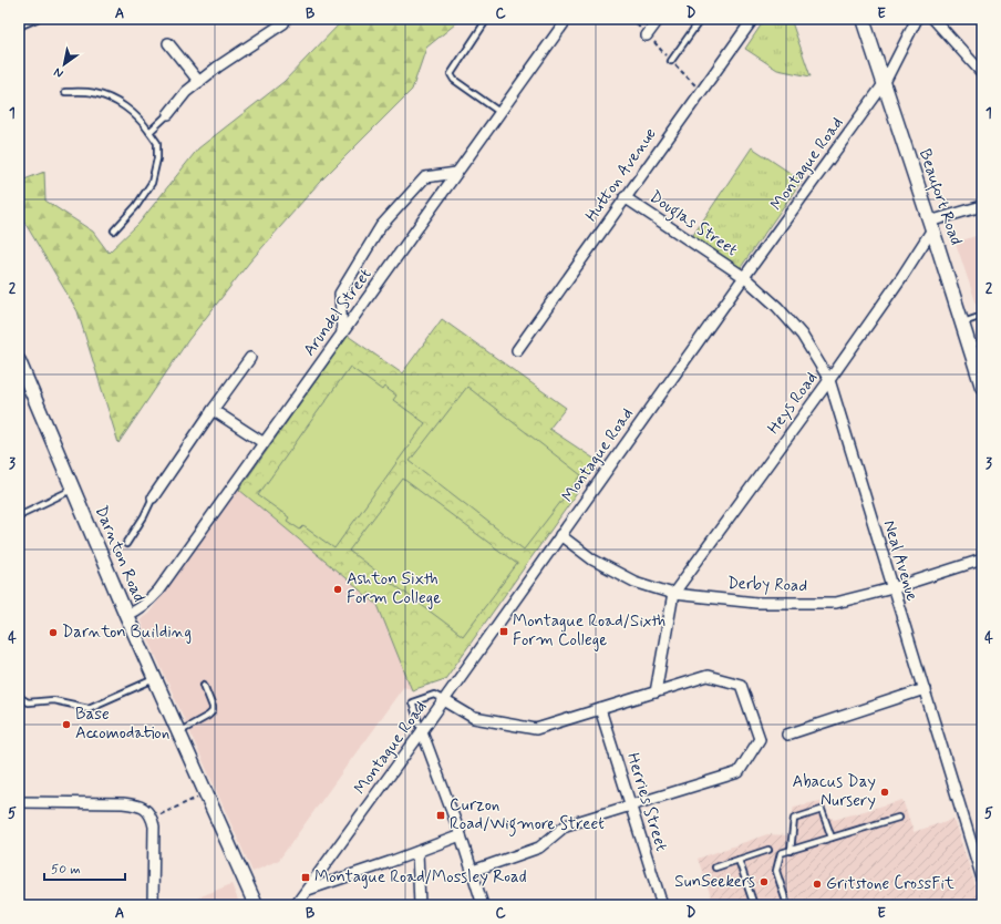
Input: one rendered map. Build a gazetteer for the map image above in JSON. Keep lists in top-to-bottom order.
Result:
{
  "streets": {
    "street": [
      "Montague Road",
      "Hutton Avenue",
      "Beaufort Road",
      "Douglas Street",
      "Arundel Street",
      "Heys Road",
      "Darnton Road",
      "Neal Avenue",
      "Derby Road",
      "Herries Street"
    ]
  },
  "crossings": [
    ["Montague Road", "Beaufort Road"],
    ["Montague Road", "Douglas Street"],
    ["Montague Road", "Neal Avenue"],
    ["Montague Road", "Derby Road"],
    ["Hutton Avenue", "Douglas Street"],
    ["Beaufort Road", "Heys Road"],
    ["Douglas Street", "Neal Avenue"],
    ["Arundel Street", "Darnton Road"],
    ["Heys Road", "Neal Avenue"],
    ["Heys Road", "Derby Road"],
    ["Neal Avenue", "Derby Road"]
  ],
  "places": {
    "other": [
      "Ashton Sixth Form College",
      "Darnton Building",
      "Base Accomodation",
      "Abacus Day Nursery",
      "SunSeekers",
      "Gritstone CrossFit"
    ],
    "transit": ["Montague Road/Sixth Form College", "Curzon Road/Wigmore Street", "Montague Road/Mossley Road"]
  },
  "scale_bar": "50 m",
  "north": "bottom left",
  "grid": {
    "columns": [
      "A",
      "B",
      "C",
      "D",
      "E"
    ],
    "rows": [
      "1",
      "2",
      "3",
      "4",
      "5"
    ]
  }
}
